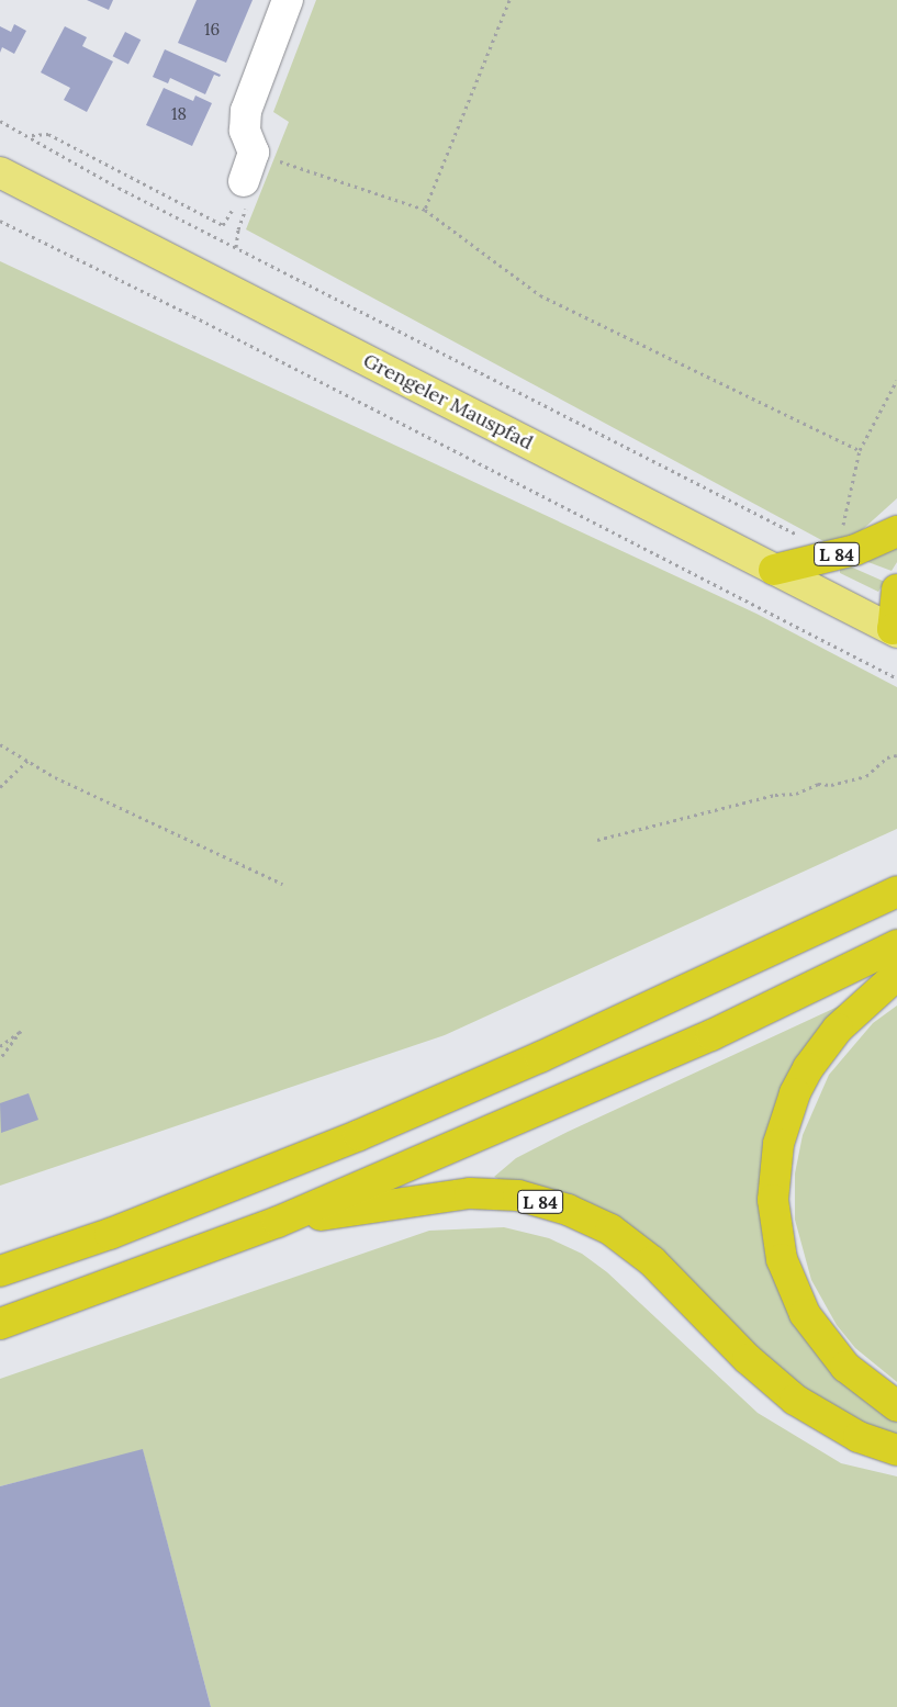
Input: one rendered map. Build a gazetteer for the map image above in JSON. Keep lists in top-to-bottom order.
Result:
{
  "streets": {
    "highway": ["L 84"],
    "main road": ["Grengeler Mauspfad"]
  },
  "crossings": [
    ["Grengeler Mauspfad", "L 84"]
  ],
  "house_numbers": ["16", "18"]
}
